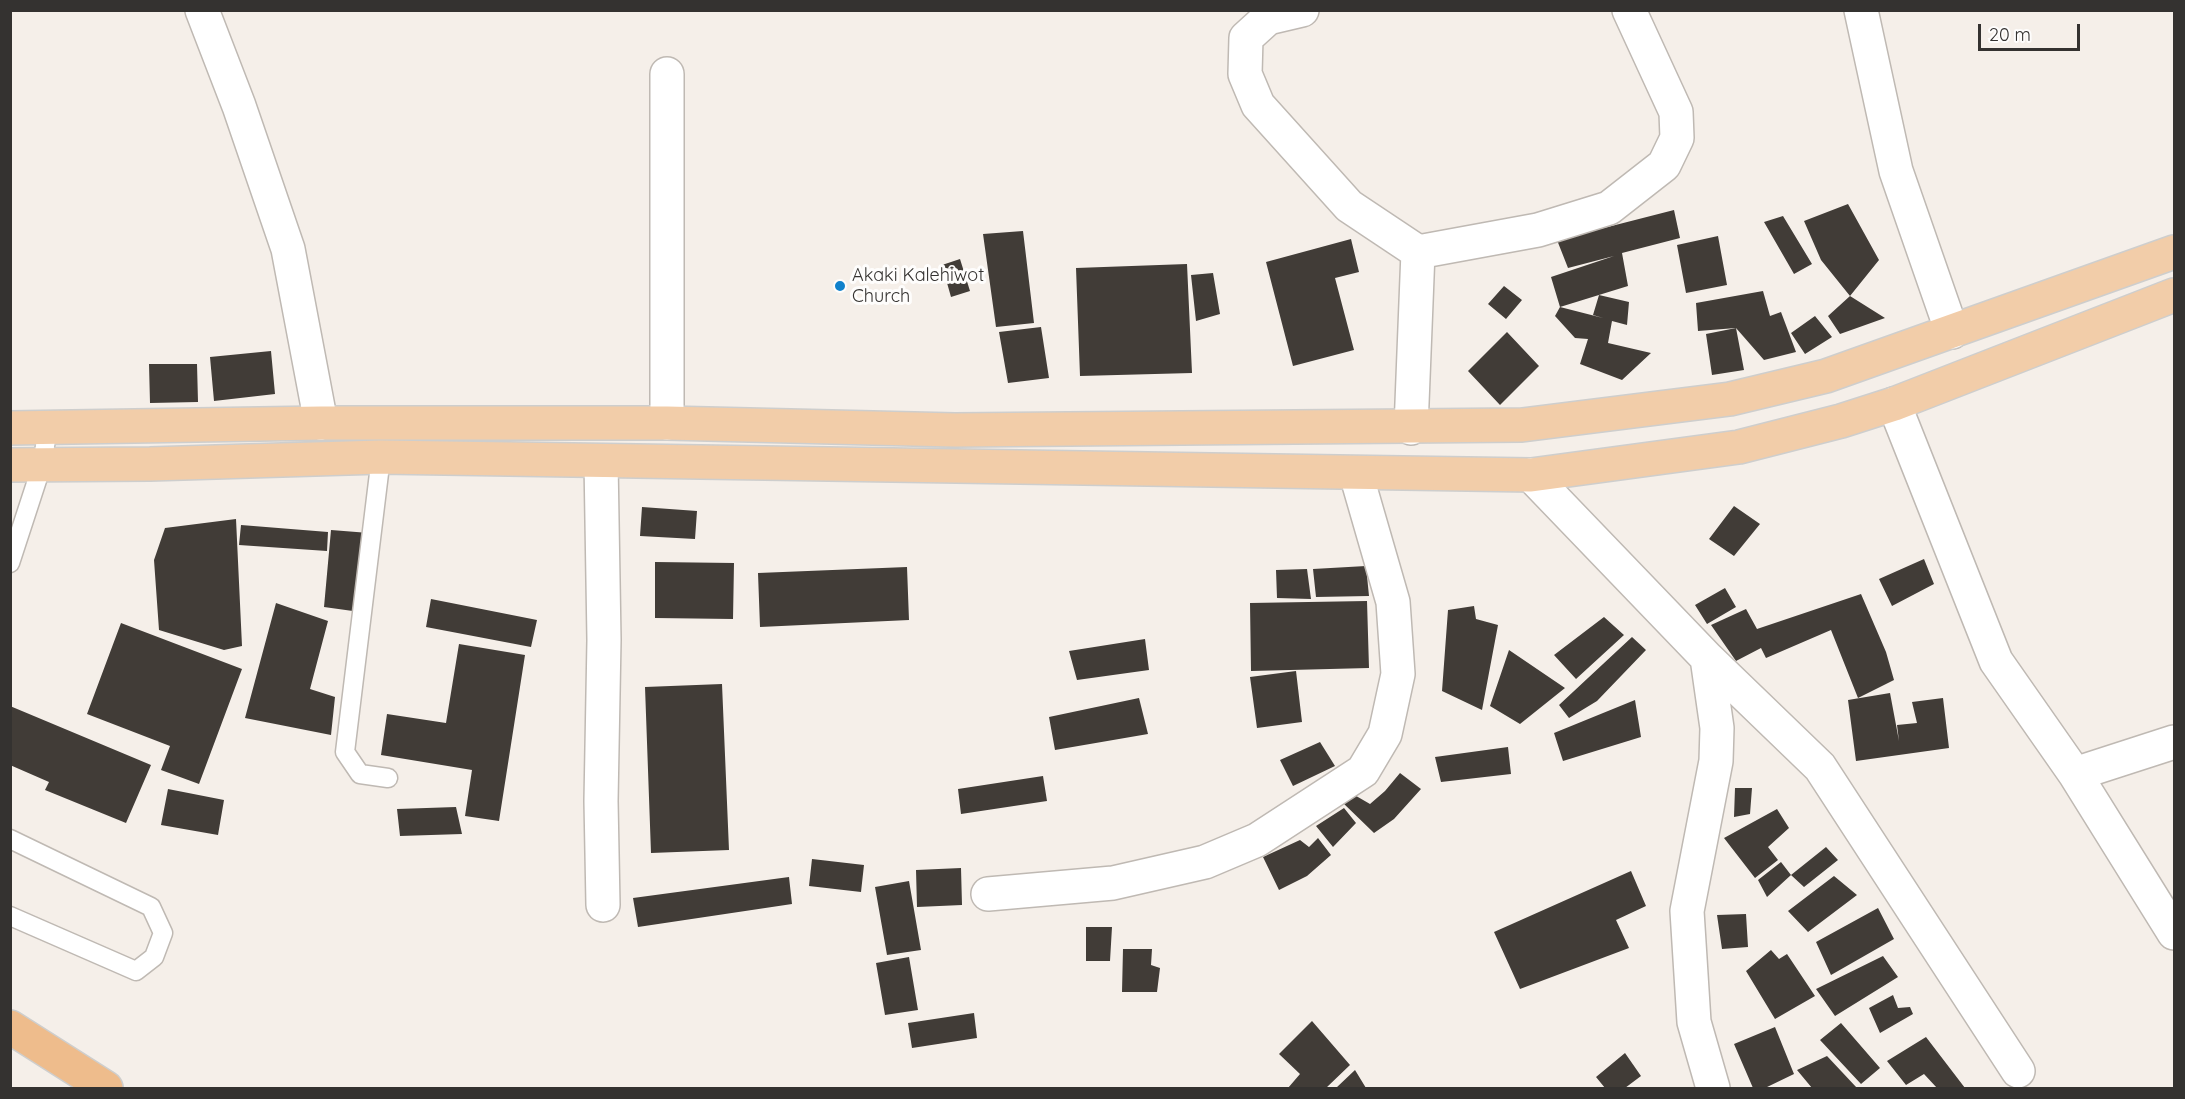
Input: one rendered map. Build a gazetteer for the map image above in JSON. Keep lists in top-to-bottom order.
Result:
{
  "places": ["Akaki Kalehiwot Church"],
  "scale_bar": "20 m"
}
